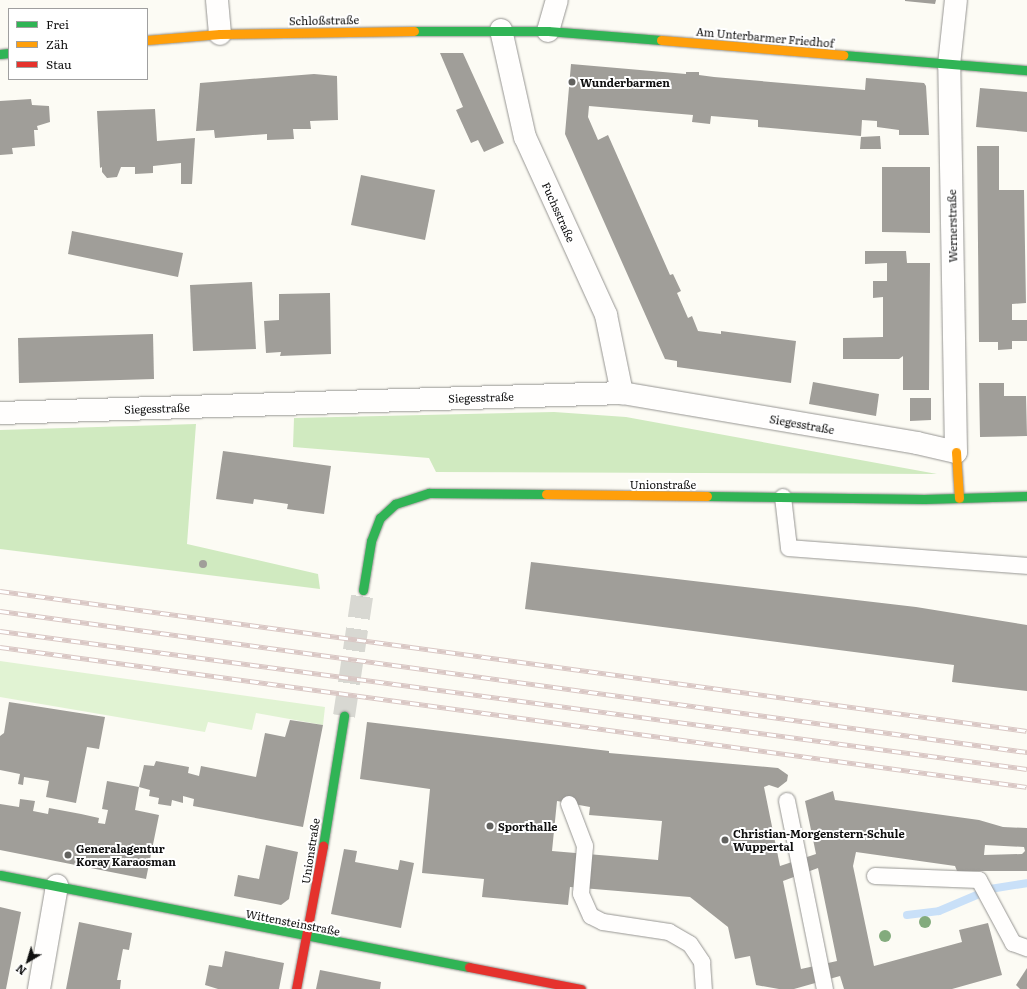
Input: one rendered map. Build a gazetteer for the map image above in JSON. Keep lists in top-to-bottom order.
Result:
{
  "streets": {
    "street": [
      "Schloßstraße",
      "Am Unterbarmer Friedhof",
      "Fuchsstraße",
      "Wernerstraße",
      "Siegesstraße",
      "Unionstraße",
      "Wittensteinstraße"
    ]
  },
  "crossings": [
    ["Schloßstraße", "Am Unterbarmer Friedhof"],
    ["Schloßstraße", "Fuchsstraße"],
    ["Am Unterbarmer Friedhof", "Fuchsstraße"],
    ["Am Unterbarmer Friedhof", "Wernerstraße"],
    ["Fuchsstraße", "Siegesstraße"],
    ["Wernerstraße", "Siegesstraße"],
    ["Unionstraße", "Wittensteinstraße"]
  ],
  "places": [
    "Wunderbarmen",
    "Sporthalle",
    "Christian-Morgenstern-Schule Wuppertal",
    "Generalagentur Koray Karaosman"
  ],
  "legend": ["Frei", "Zäh", "Stau"],
  "north": "bottom left"
}
